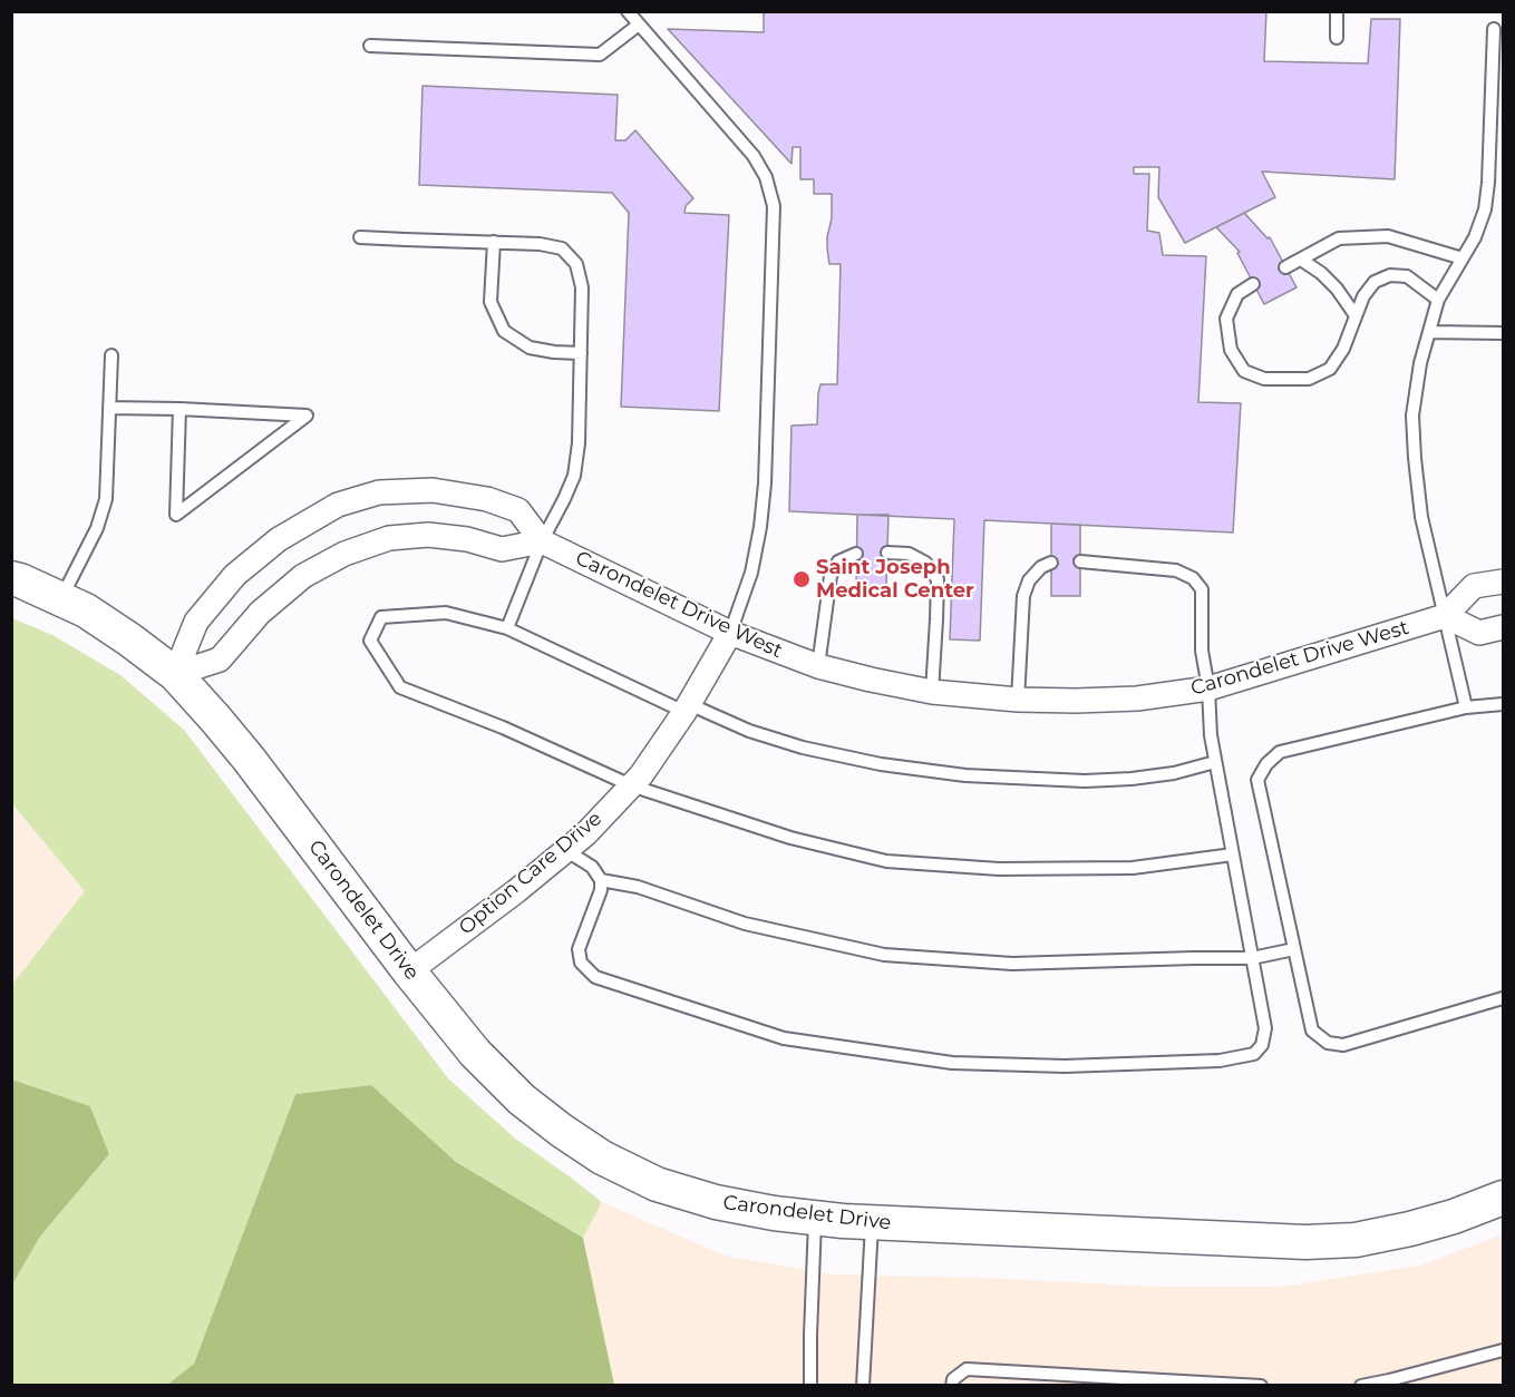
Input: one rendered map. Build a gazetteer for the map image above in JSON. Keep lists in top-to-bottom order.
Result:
{
  "streets": {
    "street": ["Carondelet Drive West", "Option Care Drive", "Carondelet Drive"]
  },
  "crossings": [
    ["Carondelet Drive West", "Option Care Drive"],
    ["Carondelet Drive West", "Carondelet Drive"],
    ["Option Care Drive", "Carondelet Drive"]
  ],
  "places": ["Saint Joseph Medical Center"]
}
